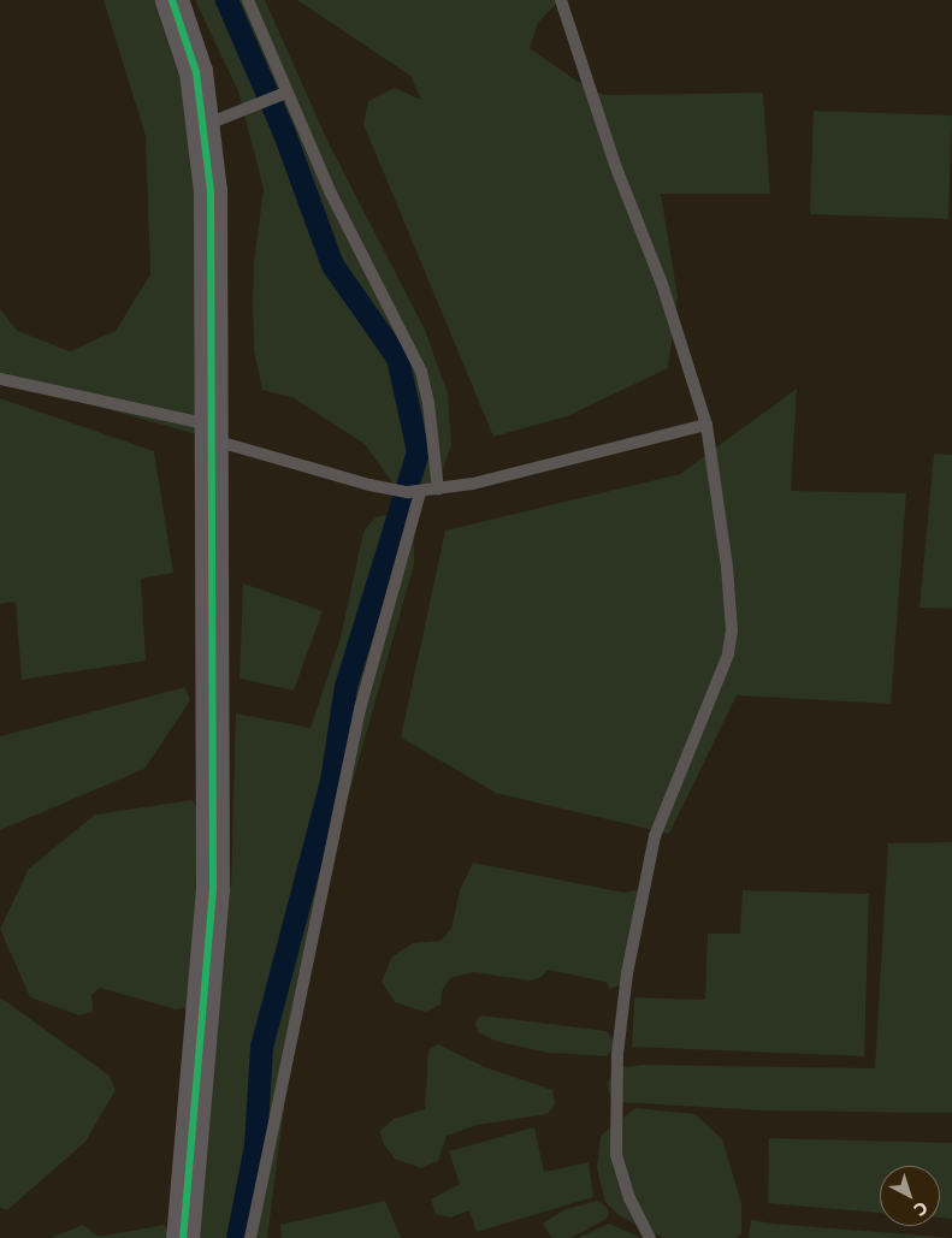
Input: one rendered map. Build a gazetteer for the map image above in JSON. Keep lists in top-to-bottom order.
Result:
{
  "north": "bottom right"
}
